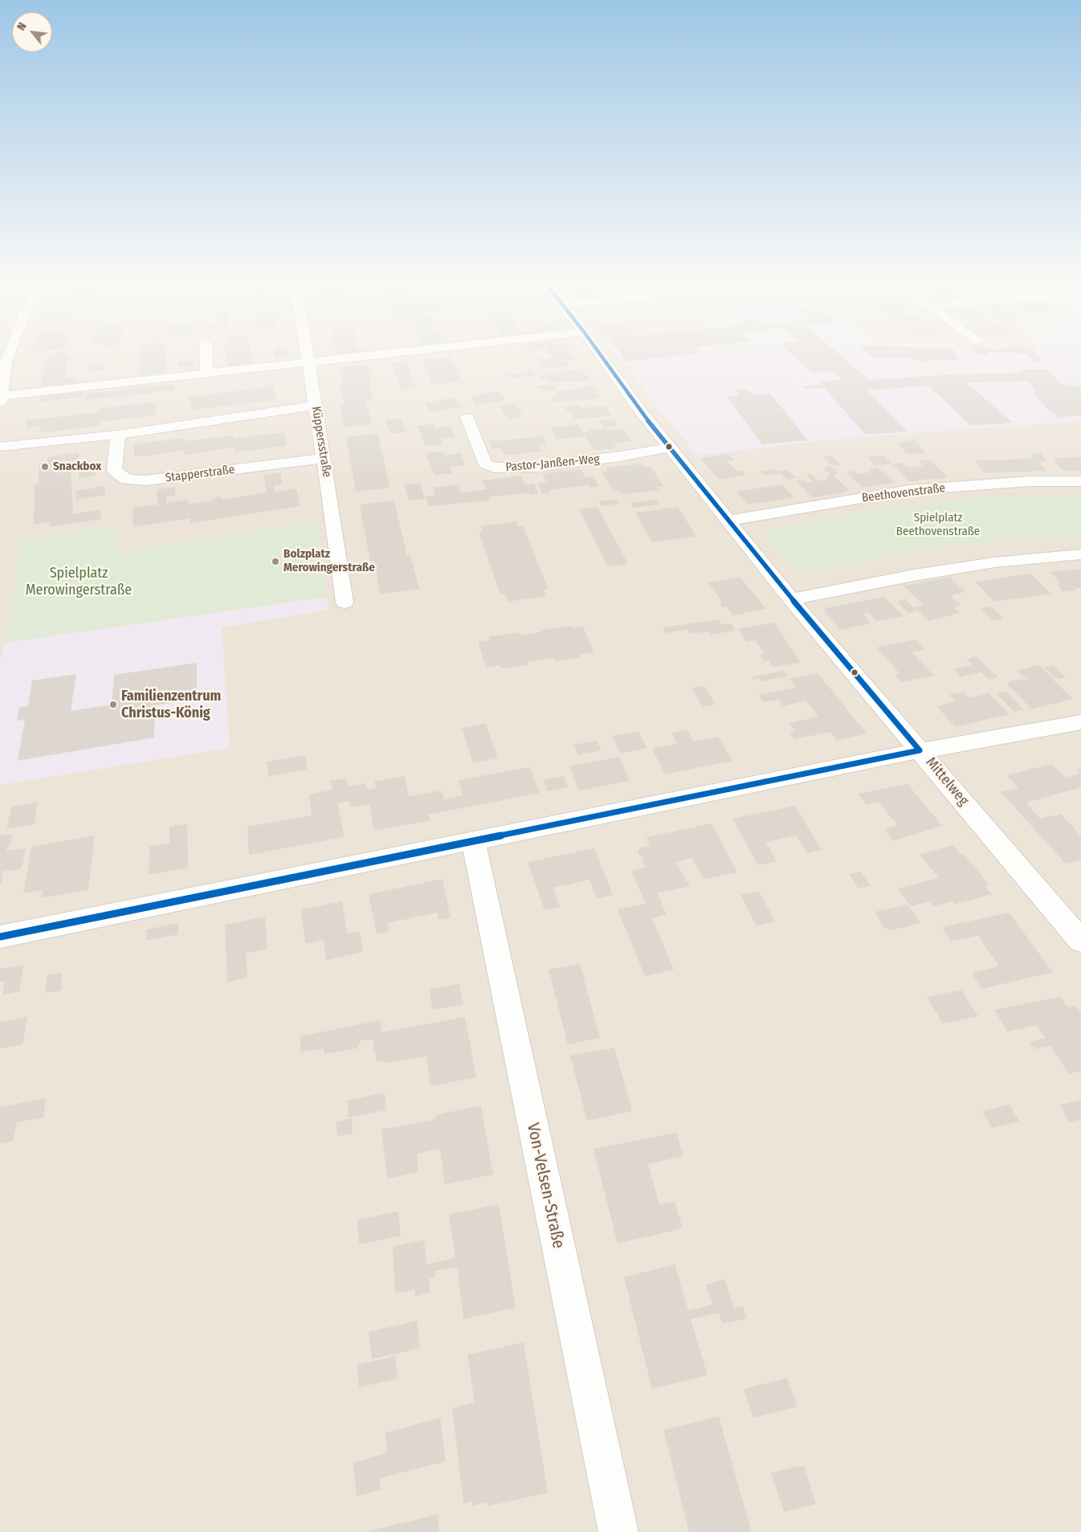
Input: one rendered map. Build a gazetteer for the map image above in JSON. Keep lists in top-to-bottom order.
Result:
{
  "streets": {
    "street": [
      "Küppersstraße",
      "Pastor-Janßen-Weg",
      "Stapperstraße",
      "Beethovenstraße",
      "Mittelweg",
      "Von-Velsen-Straße"
    ]
  },
  "crossings": [
    ["Küppersstraße", "Stapperstraße"],
    ["Pastor-Janßen-Weg", "Mittelweg"],
    ["Beethovenstraße", "Mittelweg"]
  ],
  "parks": ["Spielplatz Beethovenstraße", "Spielplatz Merowingerstraße"],
  "places": ["Snackbox", "Bolzplatz Merowingerstraße", "Familienzentrum Christus-König"],
  "north": "top left"
}
